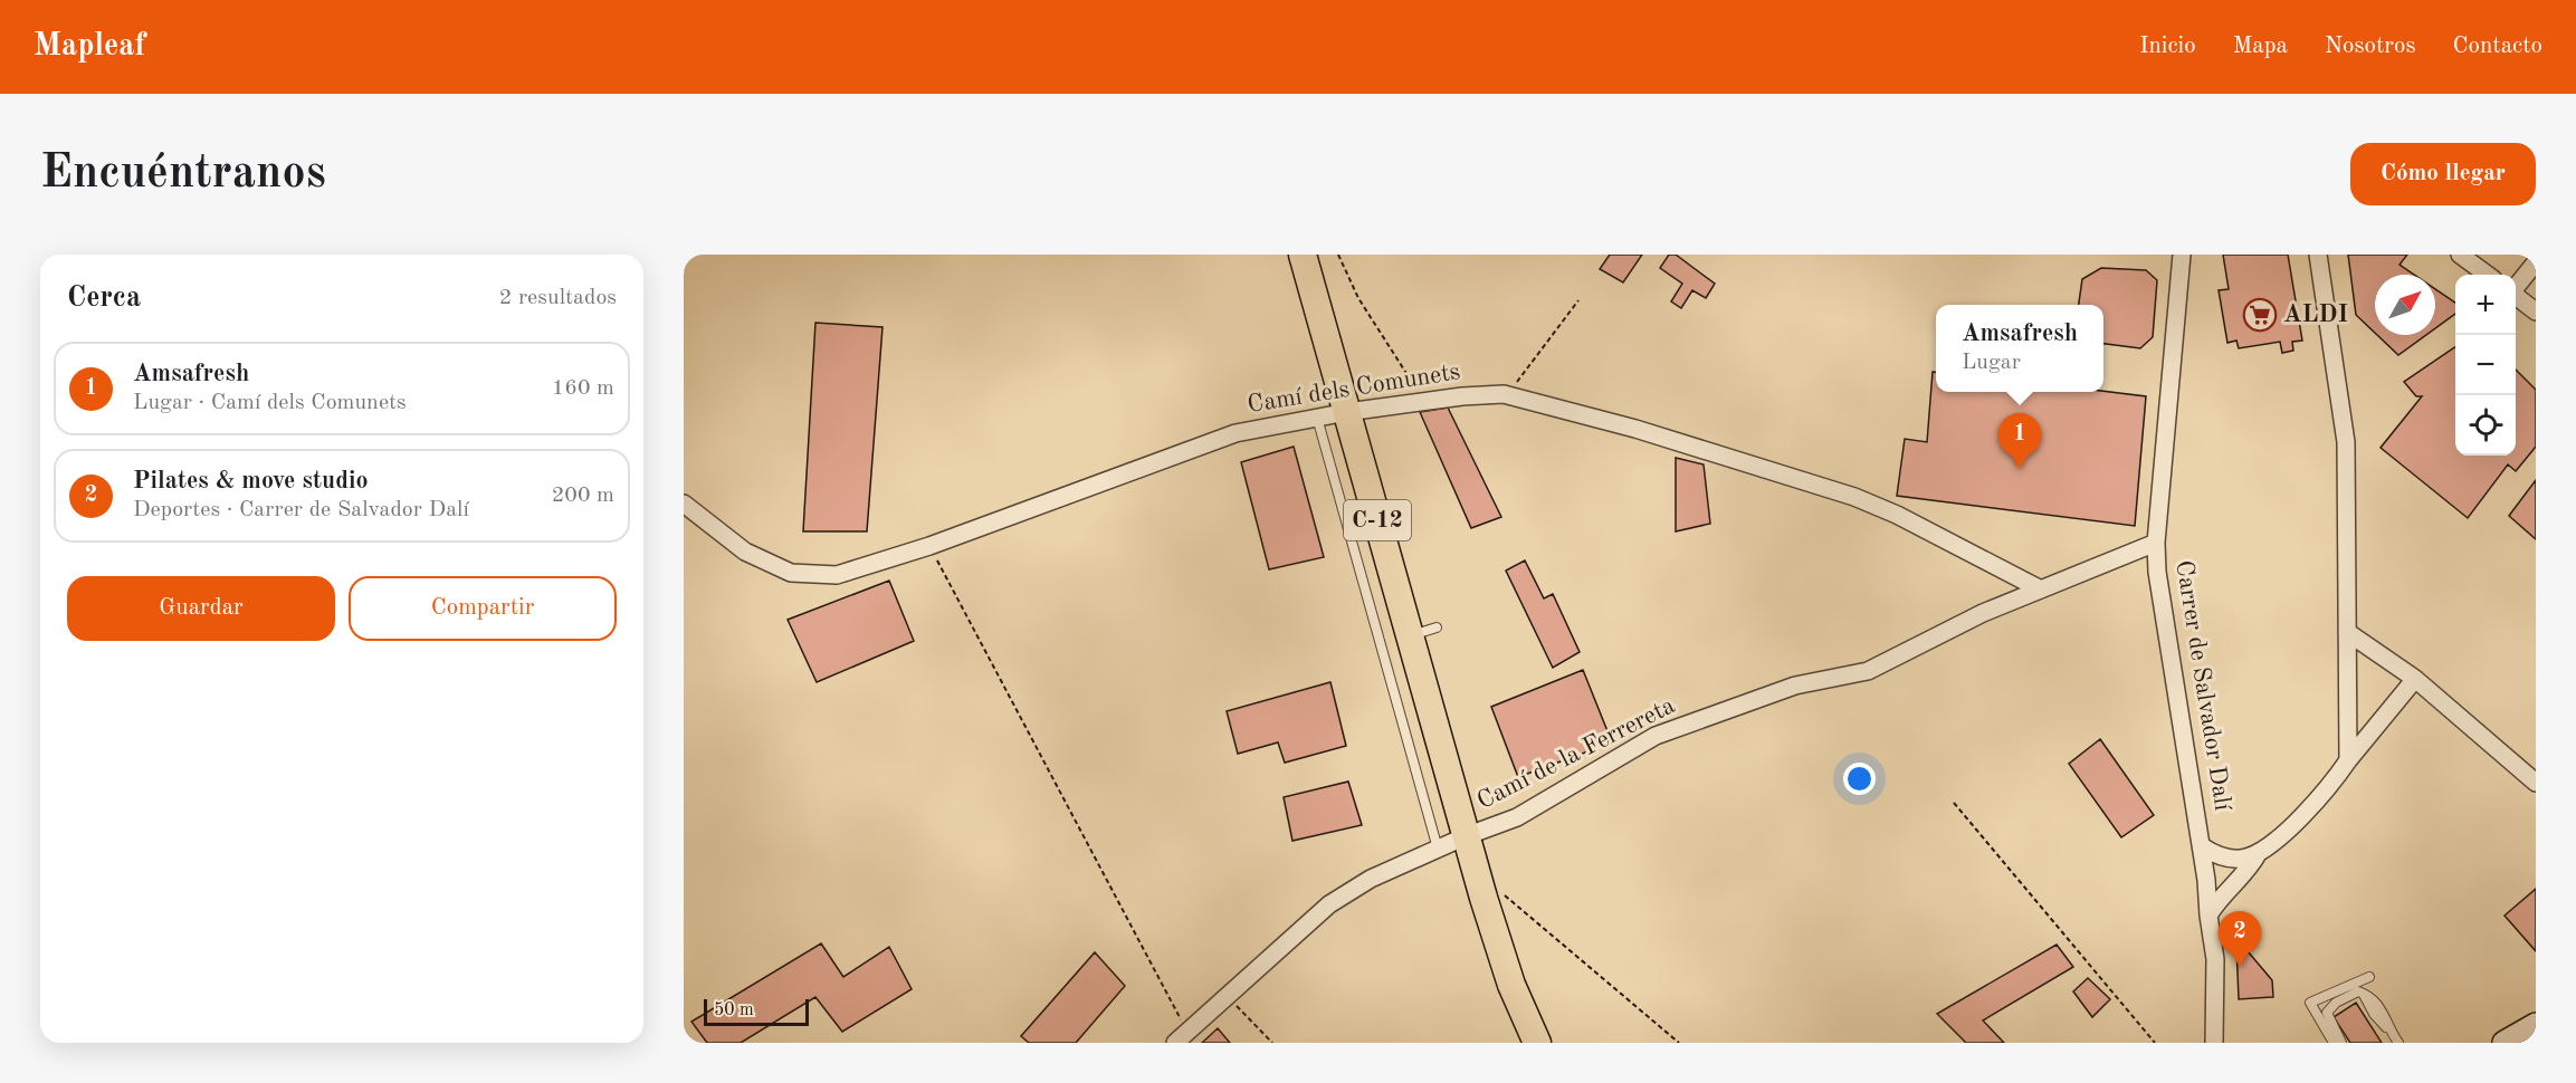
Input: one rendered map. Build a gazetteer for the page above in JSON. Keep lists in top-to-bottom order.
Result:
{
  "streets": {
    "main road": ["C-12"],
    "street": ["Camí dels Comunets", "Carrer de Salvador Dalí", "Camí de la Ferrereta"]
  },
  "crossings": [
    ["Camí dels Comunets", "C-12"],
    ["Camí dels Comunets", "Camí de la Ferrereta"],
    ["C-12", "Camí de la Ferrereta"],
    ["Carrer de Salvador Dalí", "Camí de la Ferrereta"]
  ],
  "places": {
    "supermarket": ["ALDI"]
  },
  "scale_bar": "50 m",
  "north": "top right",
  "page": {
    "header": "Mapleaf",
    "nav": [
      "Inicio",
      "Mapa",
      "Nosotros",
      "Contacto"
    ],
    "buttons": [
      "Cómo llegar",
      ["Guardar", "Compartir"]
    ],
    "title": "Encuéntranos",
    "heading": ["Cerca", "2 resultados"],
    "map_buttons": ["+", "−"],
    "popup": ["Amsafresh", "Lugar"],
    "list": [
      {
        "mark": "1",
        "name": "Amsafresh",
        "note": "Lugar · Camí dels Comunets",
        "value": "160 m"
      },
      {
        "mark": "2",
        "name": "Pilates & move studio",
        "note": "Deportes · Carrer de Salvador Dalí",
        "value": "200 m"
      }
    ],
    "pins": ["1", "2"],
    "scale": "50 m"
  }
}
